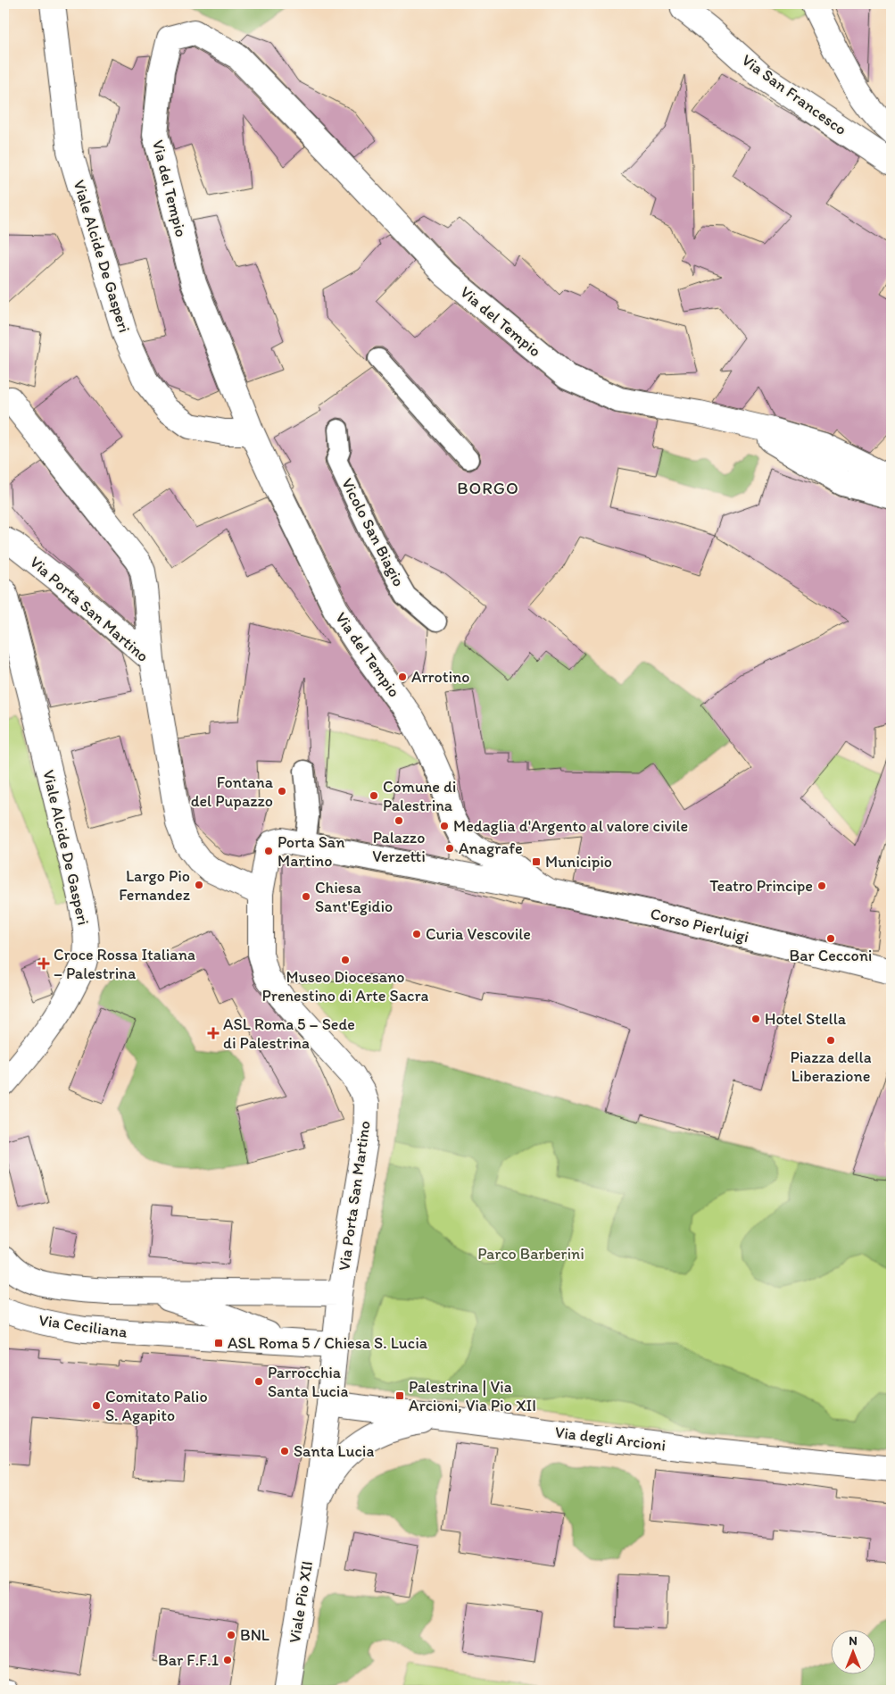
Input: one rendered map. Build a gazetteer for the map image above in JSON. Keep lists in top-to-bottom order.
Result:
{
  "streets": {
    "street": [
      "Via San Francesco",
      "Via del Tempio",
      "Viale Alcide De Gasperi",
      "Vicolo San Biagio",
      "Via Porta San Martino",
      "Corso Pierluigi",
      "Via Ceciliana",
      "Via degli Arcioni",
      "Viale Pio XII"
    ]
  },
  "crossings": [
    ["Via del Tempio", "Viale Alcide De Gasperi"],
    ["Via del Tempio", "Corso Pierluigi"],
    ["Via Porta San Martino", "Corso Pierluigi"],
    ["Via Porta San Martino", "Via Ceciliana"],
    ["Via degli Arcioni", "Viale Pio XII"]
  ],
  "districts": ["BORGO"],
  "parks": ["Parco Barberini"],
  "places": {
    "other": [
      "Arrotino",
      "Fontana del Pupazzo",
      "Comune di Palestrina",
      "Palazzo Verzetti",
      "Medaglia d'Argento al valore civile",
      "Anagrafe",
      "Porta San Martino",
      "Largo Pio Fernandez",
      "Teatro Principe",
      "Chiesa Sant'Egidio",
      "Curia Vescovile",
      "Bar Cecconi",
      "Museo Diocesano Prenestino di Arte Sacra",
      "Hotel Stella",
      "Piazza della Liberazione",
      "Parrocchia Santa Lucia",
      "Comitato Palio S. Agapito",
      "Santa Lucia",
      "BNL",
      "Bar F.F.1"
    ],
    "transit": ["Municipio", "ASL Roma 5 / Chiesa S. Lucia", "Palestrina | Via Arcioni, Via Pio XII"],
    "health": ["Croce Rossa Italiana – Palestrina", "ASL Roma 5 – Sede di Palestrina"]
  },
  "north": "top"
}
